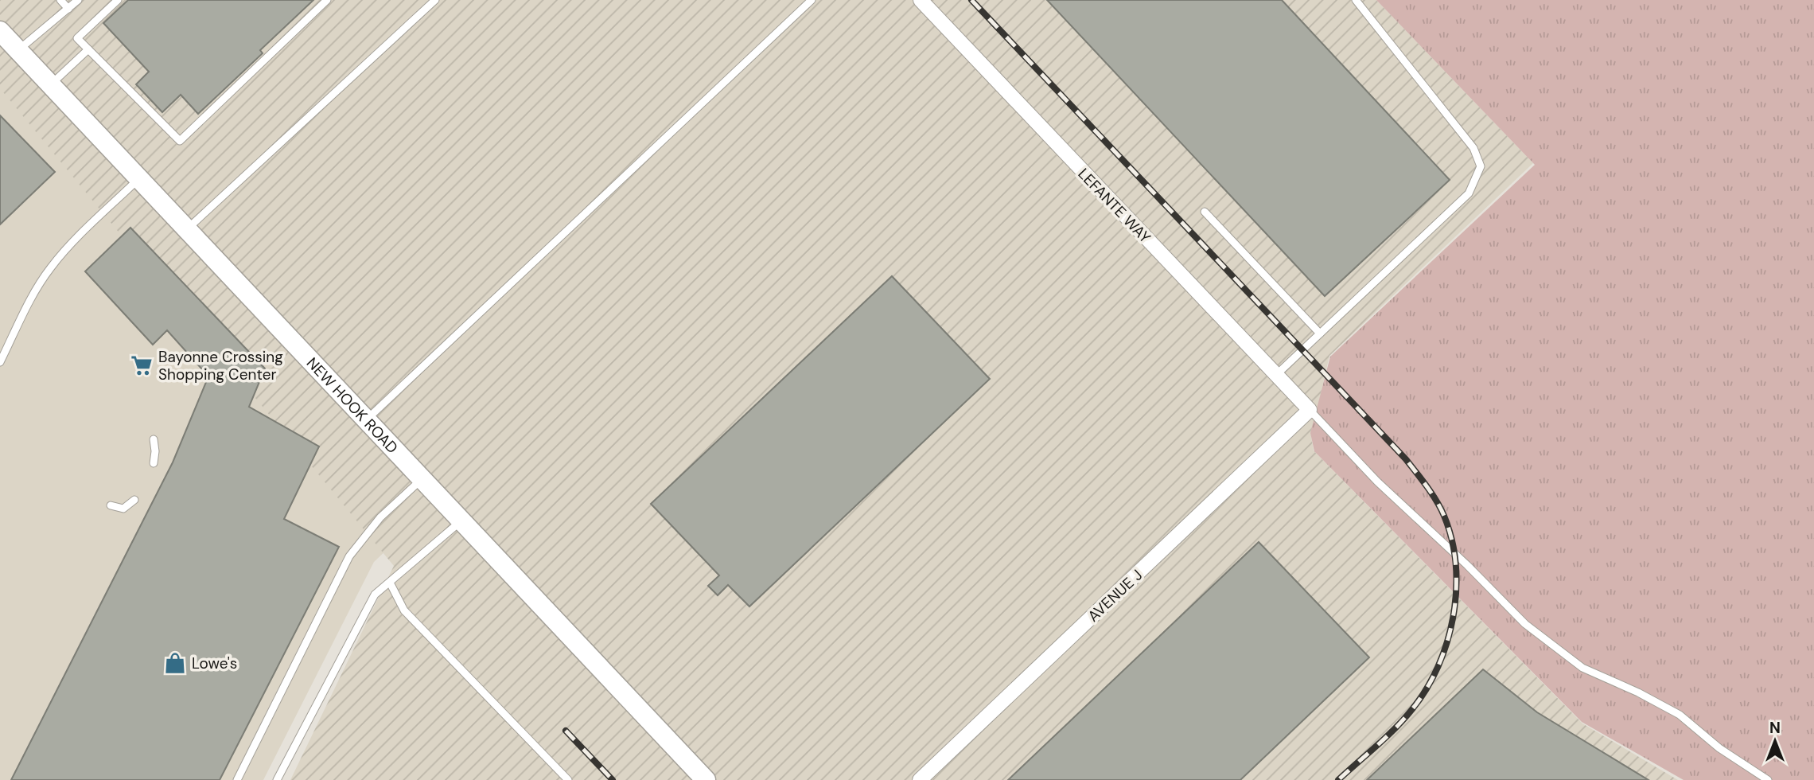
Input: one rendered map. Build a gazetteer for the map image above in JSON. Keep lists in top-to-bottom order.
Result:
{
  "streets": {
    "street": ["LEFANTE WAY", "NEW HOOK ROAD", "AVENUE J"]
  },
  "crossings": [
    ["LEFANTE WAY", "AVENUE J"]
  ],
  "places": {
    "supermarket": ["Bayonne Crossing Shopping Center"],
    "shop": ["Lowe's"]
  },
  "north": "top"
}
